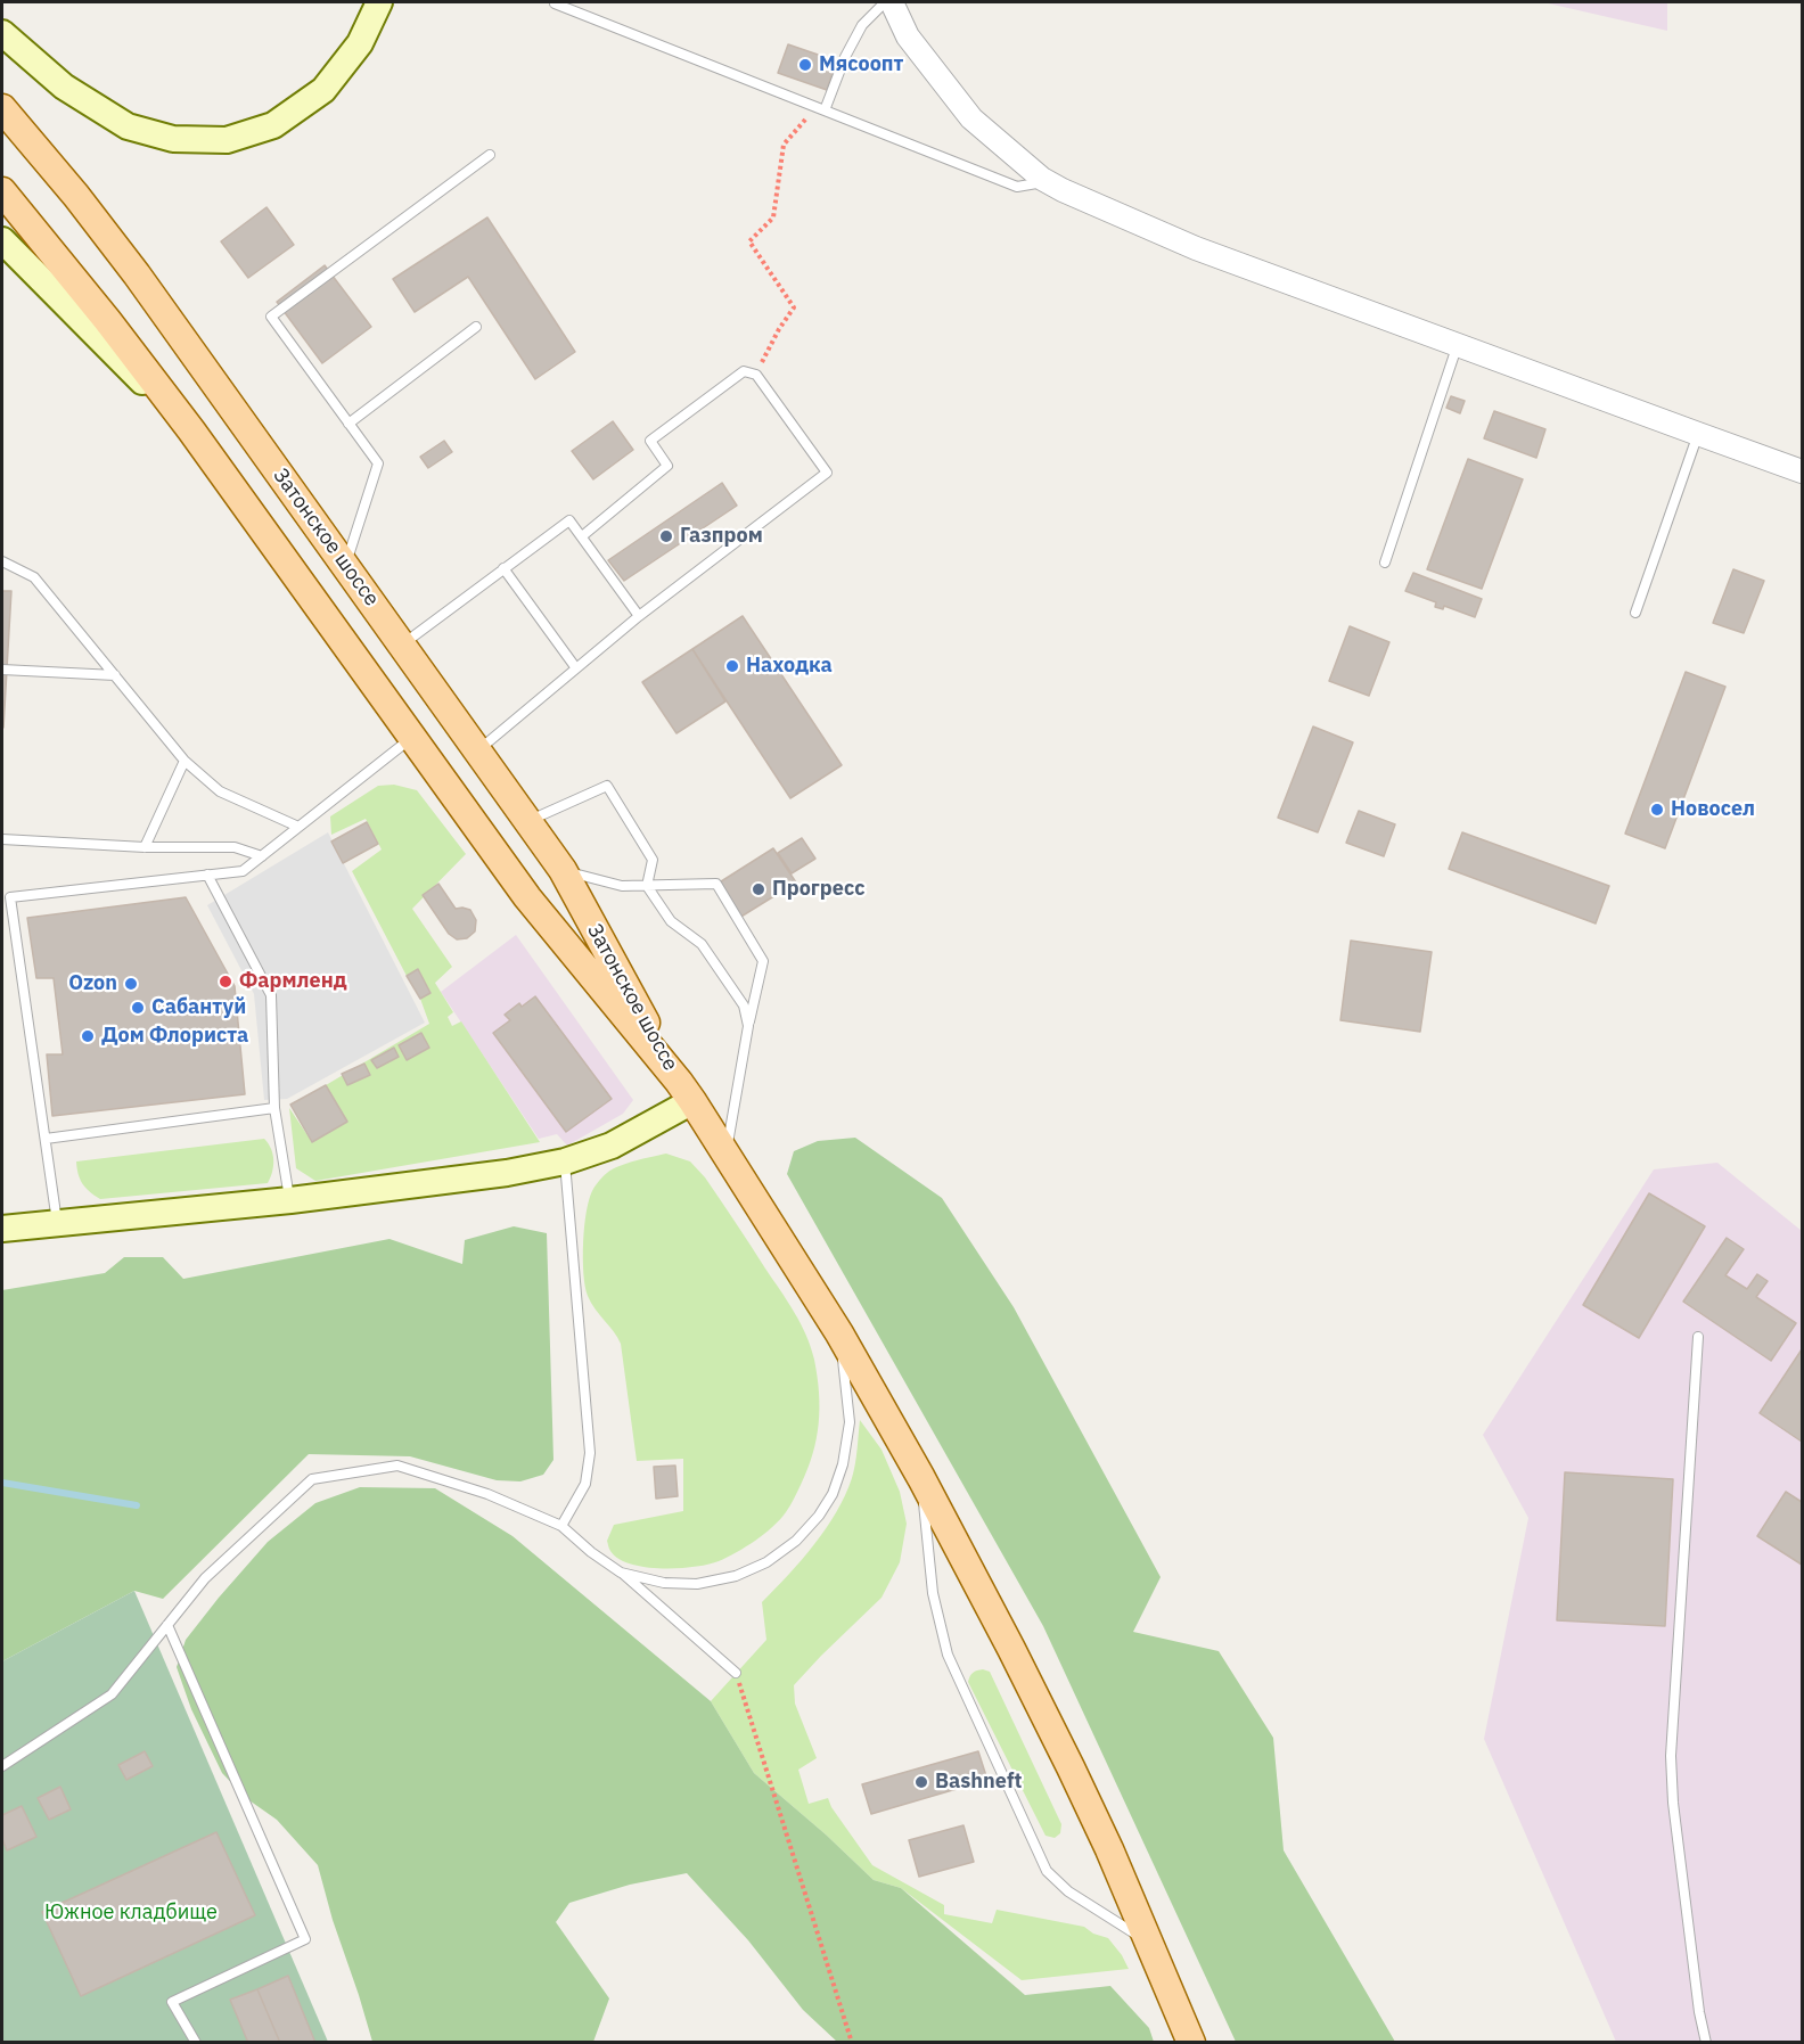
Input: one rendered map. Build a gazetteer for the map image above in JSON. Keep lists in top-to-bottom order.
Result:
{
  "streets": {
    "main road": ["Затонское шоссе"]
  },
  "parks": ["Южное кладбище"],
  "places": [
    "Мясоопт",
    "Газпром",
    "Находка",
    "Новосел",
    "Прогресс",
    "Фармленд",
    "Ozon",
    "Сабантуй",
    "Дом Флориста",
    "Bashneft"
  ]
}
